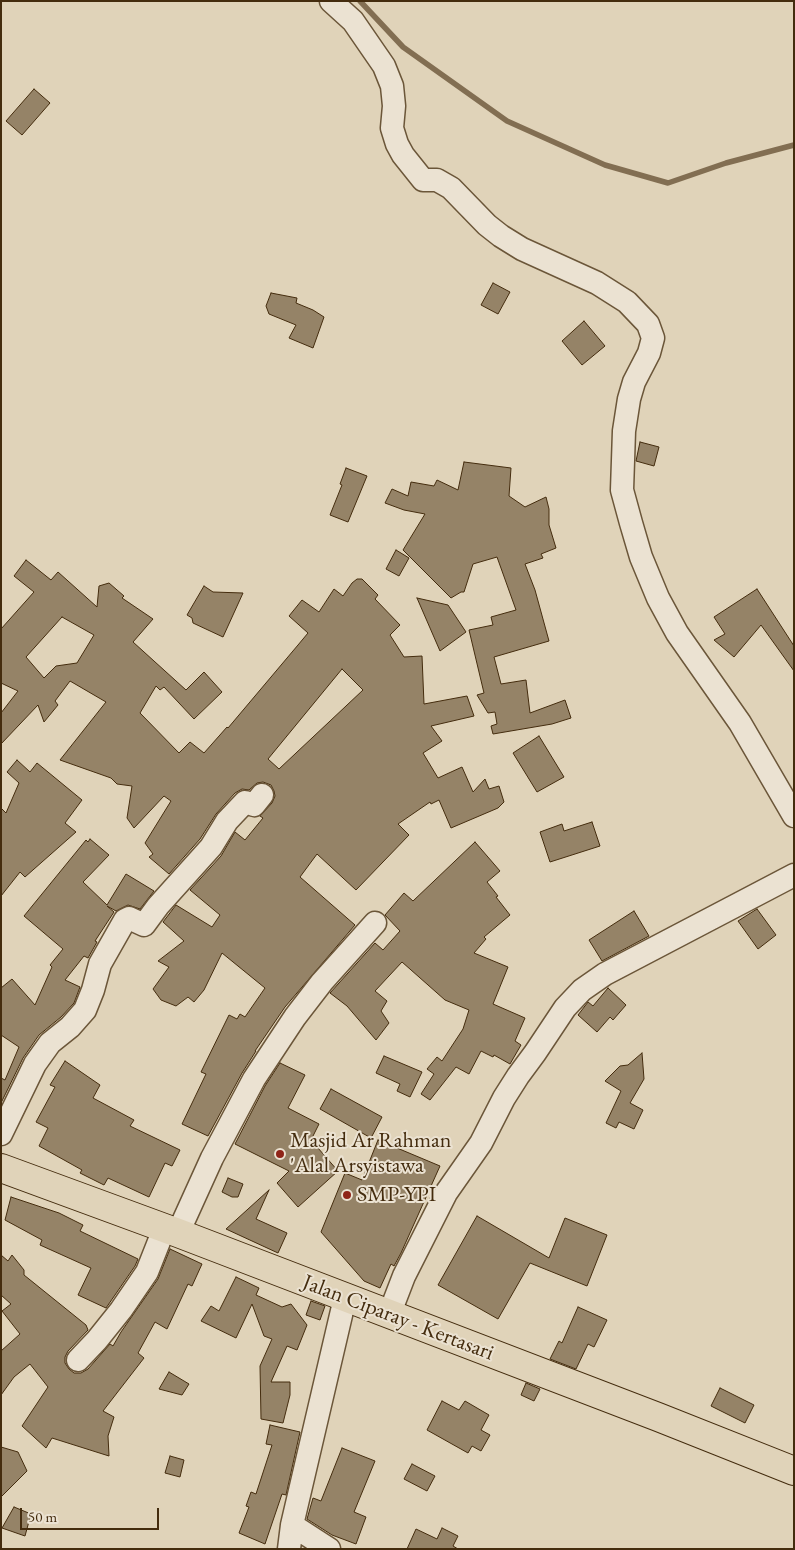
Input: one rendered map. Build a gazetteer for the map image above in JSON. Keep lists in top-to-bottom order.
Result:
{
  "streets": {
    "main road": ["Jalan Ciparay - Kertasari"]
  },
  "places": ["Masjid Ar Rahman 'Alal Arsyistawa", "SMP-YPI"],
  "scale_bar": "50 m"
}
